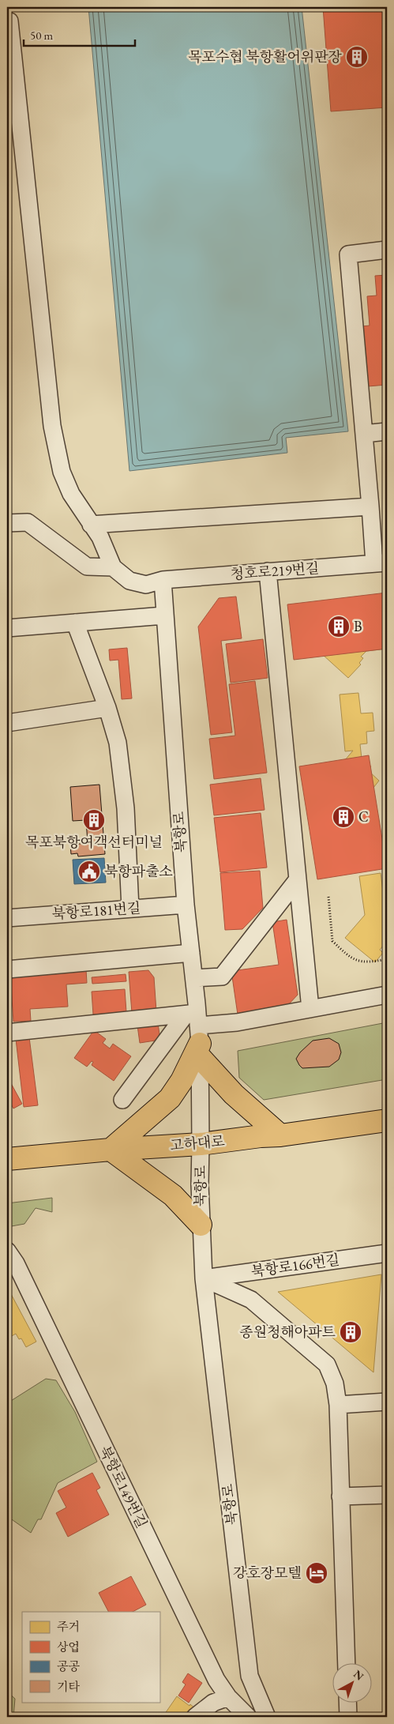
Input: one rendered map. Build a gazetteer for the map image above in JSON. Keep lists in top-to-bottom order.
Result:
{
  "streets": {
    "main road": ["고하대로"],
    "street": [
      "청호로219번길",
      "북항로",
      "북항로181번길",
      "북항로166번길",
      "북항로149번길"
    ]
  },
  "crossings": [
    ["청호로219번길", "북항로"],
    ["북항로", "북항로181번길"],
    ["북항로", "고하대로"],
    ["북항로", "북항로166번길"]
  ],
  "places": {
    "building": [
      "목포수협 북항활어위판장",
      "B",
      "C",
      "목포북항여객선터미널",
      "종원청해아파트"
    ],
    "public building": ["북항파출소"],
    "hotel": ["강호장모텔"]
  },
  "legend": [
    "주거",
    "상업",
    "공공",
    "기타"
  ],
  "scale_bar": "50 m",
  "north": "top right"
}
